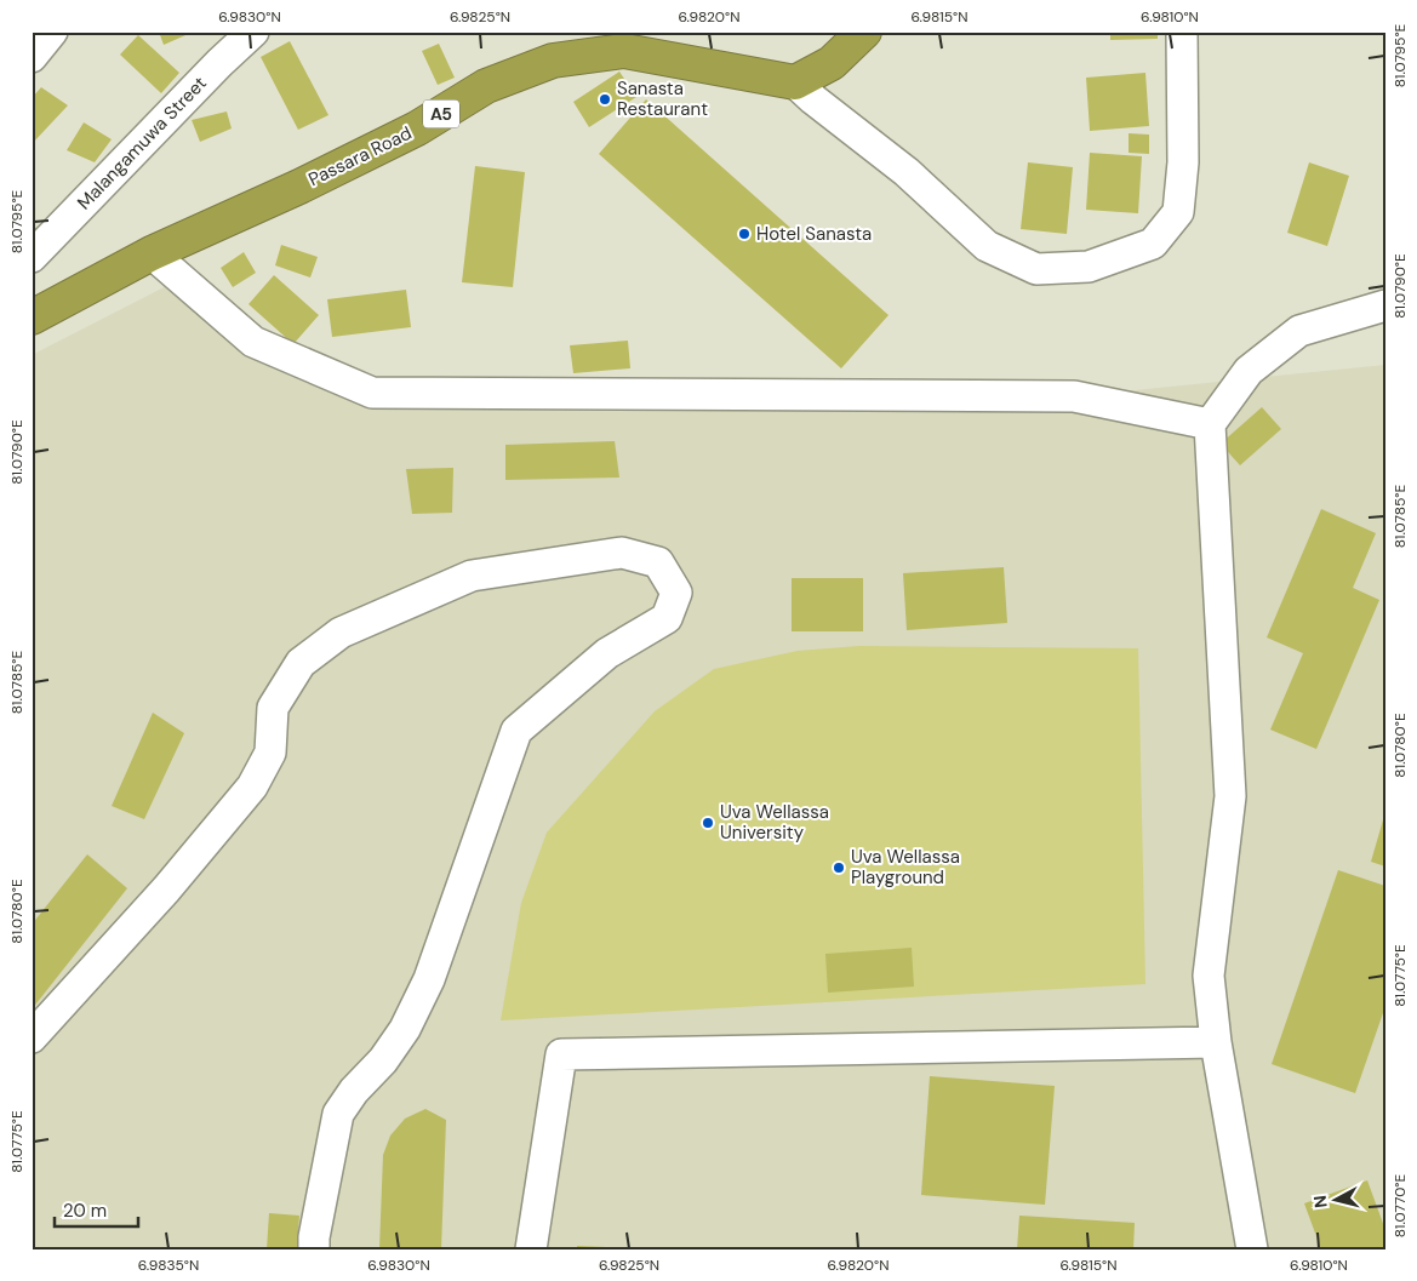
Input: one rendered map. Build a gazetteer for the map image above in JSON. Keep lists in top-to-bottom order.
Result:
{
  "streets": {
    "highway": ["A5", "Passara Road"],
    "street": ["Malangamuwa Street"]
  },
  "places": [
    "Sanasta Restaurant",
    "Hotel Sanasta",
    "Uva Wellassa University",
    "Uva Wellassa Playground"
  ],
  "scale_bar": "20 m",
  "north": "left",
  "coordinates": [
    "6.9830°N",
    "6.9825°N",
    "6.9820°N",
    "6.9815°N",
    "6.9810°N",
    "81.0795°E",
    "81.0790°E",
    "81.0785°E",
    "81.0780°E",
    "81.0775°E",
    "81.0770°E",
    "6.9835°N"
  ]
}
